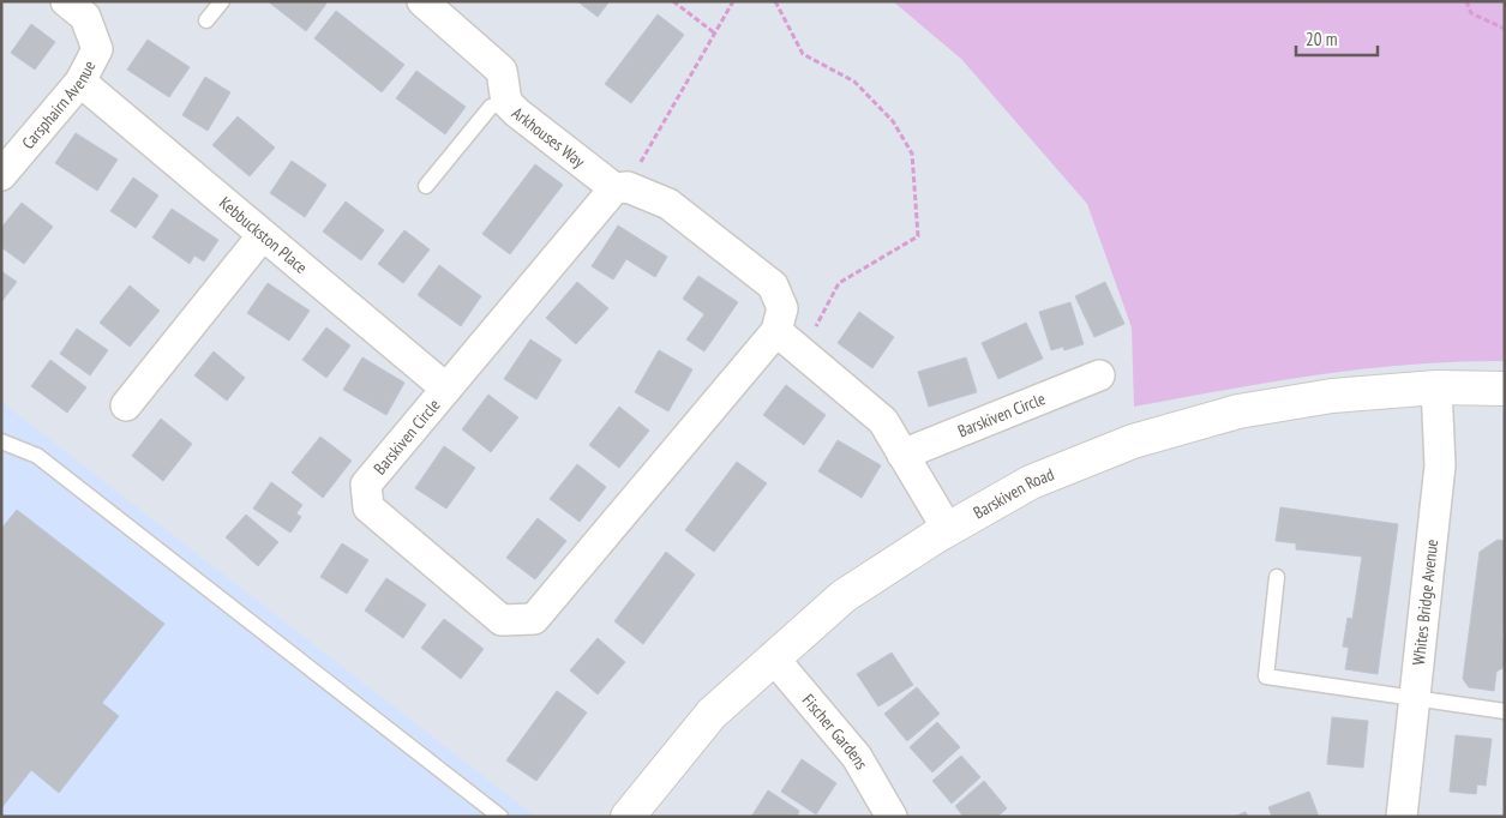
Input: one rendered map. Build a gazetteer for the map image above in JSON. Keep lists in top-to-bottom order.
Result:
{
  "streets": {
    "street": [
      "Carsphairn Avenue",
      "Arkhouses Way",
      "Kebbuckston Place",
      "Barskiven Circle",
      "Barskiven Road",
      "Whites Bridge Avenue",
      "Fischer Gardens"
    ]
  },
  "crossings": [
    ["Carsphairn Avenue", "Kebbuckston Place"],
    ["Arkhouses Way", "Barskiven Circle"],
    ["Kebbuckston Place", "Barskiven Circle"],
    ["Barskiven Road", "Whites Bridge Avenue"],
    ["Barskiven Road", "Fischer Gardens"]
  ],
  "scale_bar": "20 m"
}
